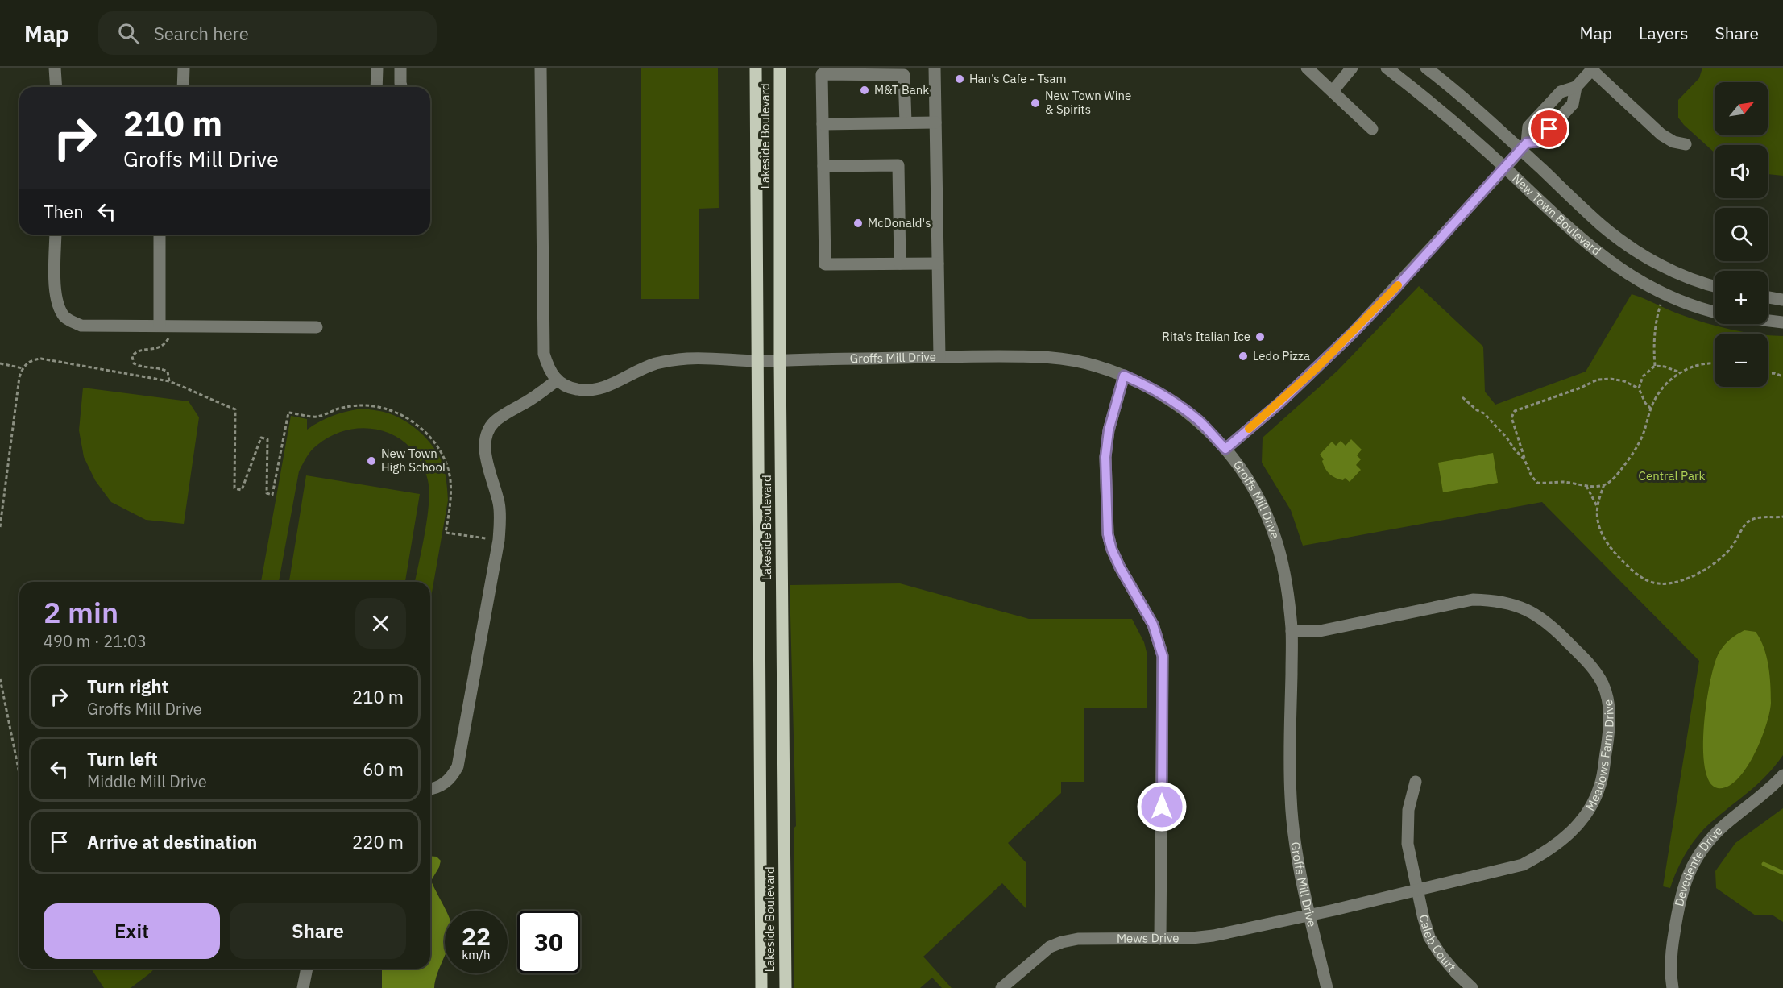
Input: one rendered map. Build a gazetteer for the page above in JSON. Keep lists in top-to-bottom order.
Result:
{
  "streets": {
    "main road": ["Lakeside Boulevard"],
    "street": [
      "New Town Boulevard",
      "Groffs Mill Drive",
      "Meadows Farm Drive",
      "Devedente Drive",
      "Mews Drive",
      "Caleb Court"
    ]
  },
  "crossings": [
    ["Lakeside Boulevard", "Groffs Mill Drive"],
    ["Groffs Mill Drive", "Meadows Farm Drive"],
    ["Groffs Mill Drive", "Mews Drive"],
    ["Meadows Farm Drive", "Mews Drive"],
    ["Meadows Farm Drive", "Caleb Court"]
  ],
  "parks": ["Central Park"],
  "places": [
    "Han’s Cafe - Tsam",
    "M&T Bank",
    "New Town Wine & Spirits",
    "McDonald's",
    "Rita's Italian Ice",
    "Ledo Pizza",
    "New Town High School"
  ],
  "north": "top right",
  "page": {
    "header": "Map",
    "search": "Search here",
    "nav": ["Map", "Layers", "Share"],
    "map_buttons": ["+", "−"],
    "turn": ["210 m", "Groffs Mill Drive"],
    "then": "Then",
    "heading": ["2 min", "490 m · 21:03"],
    "list": [
      {
        "name": "Turn right",
        "note": "Groffs Mill Drive",
        "value": "210 m"
      },
      {
        "name": "Turn left",
        "note": "Middle Mill Drive",
        "value": "60 m"
      },
      {
        "name": "Arrive at destination",
        "value": "220 m"
      }
    ],
    "buttons": ["Exit", "Share"],
    "speed": "22 km/h",
    "limit": "30"
  }
}
